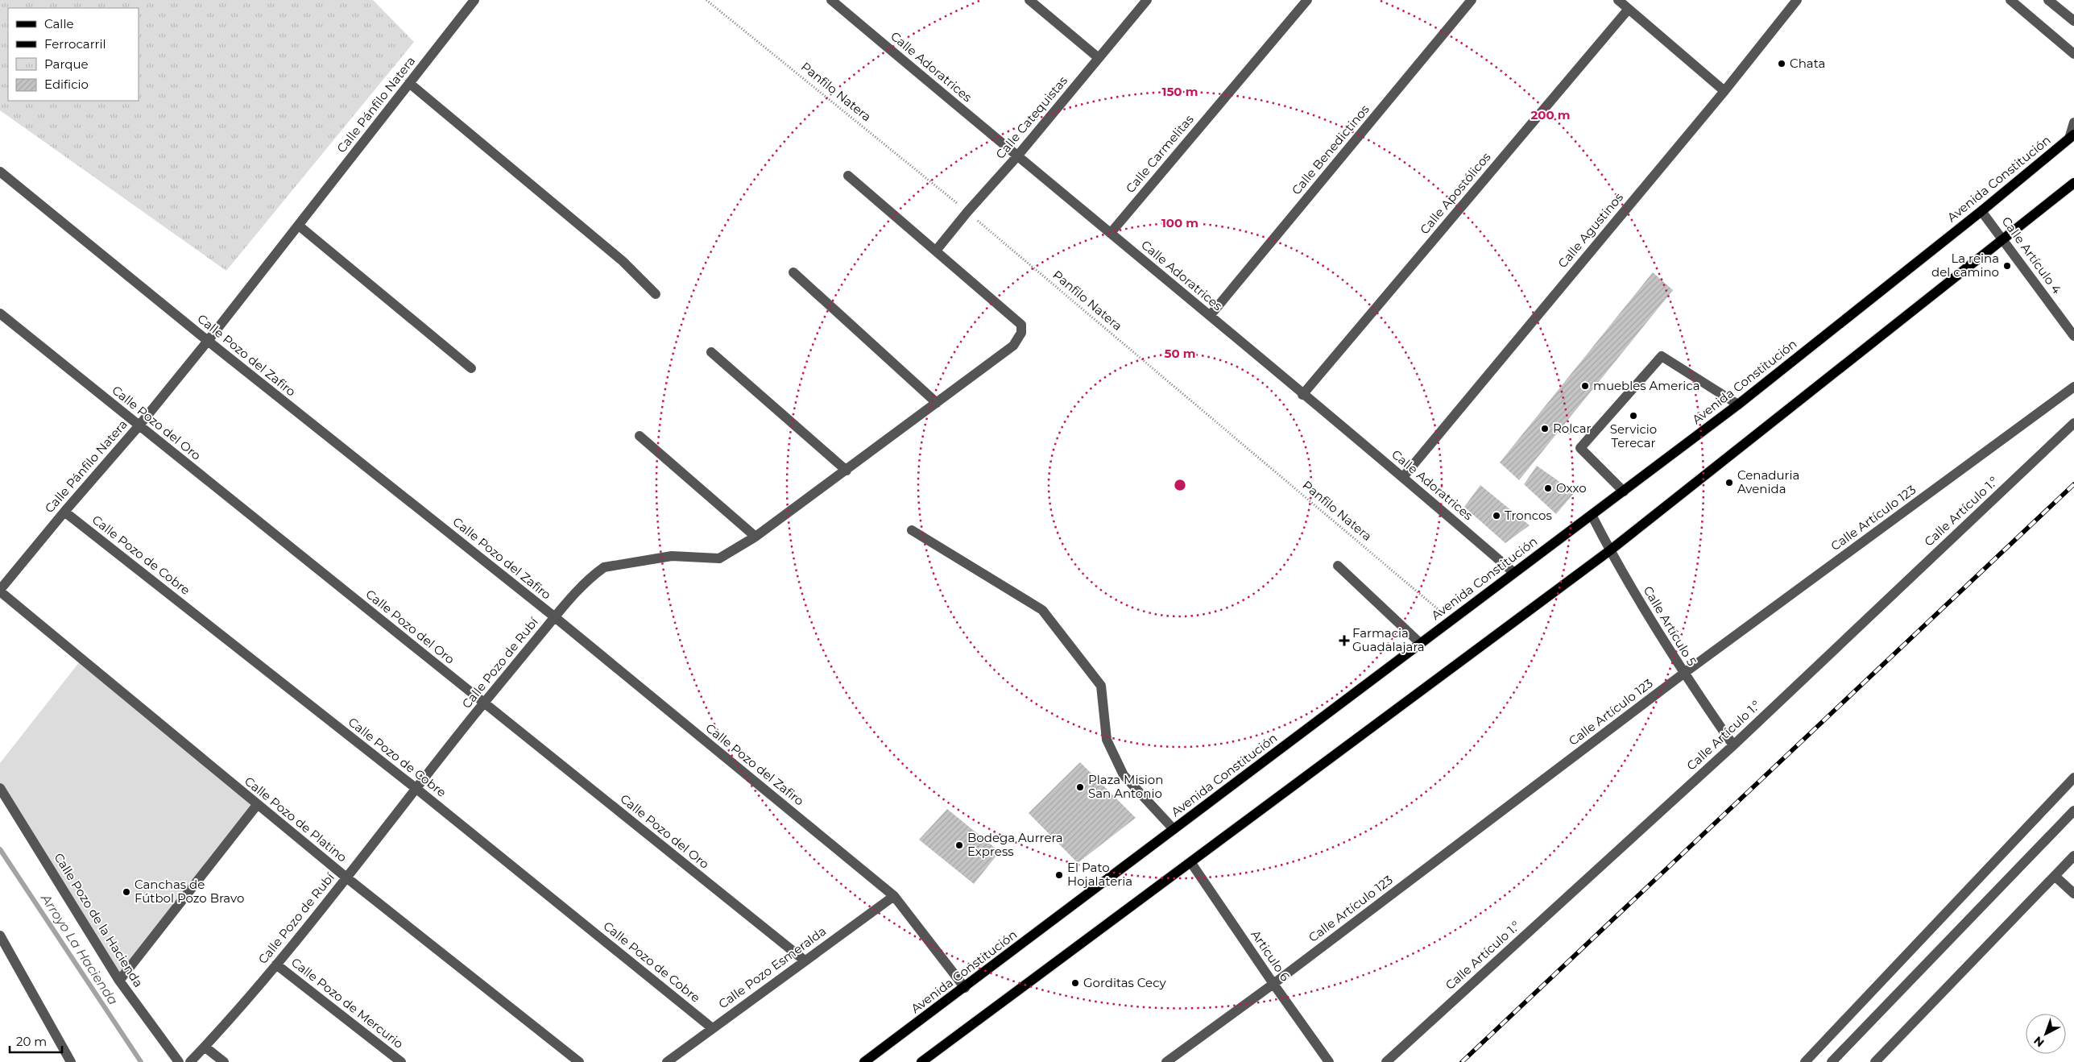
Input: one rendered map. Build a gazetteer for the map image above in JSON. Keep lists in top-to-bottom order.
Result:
{
  "streets": {
    "main road": ["Avenida Constitución"],
    "street": [
      "Calle Adoratrices",
      "Calle Pánfilo Natera",
      "Calle Catequistas",
      "Calle Benedictinos",
      "Calle Carmelitas",
      "Calle Apostólicos",
      "Calle Agustinos",
      "Calle Artículo 4",
      "Calle Pozo del Zafiro",
      "Calle Pozo del Oro",
      "Calle Artículo 1.º",
      "Calle Artículo 123",
      "Calle Pozo de Cobre",
      "Calle Artículo 5",
      "Calle Pozo de Rubí",
      "Calle Pozo de Platino",
      "Calle Pozo de la Hacienda",
      "Articulo 6",
      "Calle Pozo Esmeralda",
      "Calle Pozo de Mercurio"
    ],
    "path": ["Panfilo Natera"]
  },
  "crossings": [
    ["Calle Adoratrices", "Calle Catequistas"],
    ["Calle Adoratrices", "Calle Benedictinos"],
    ["Calle Adoratrices", "Calle Carmelitas"],
    ["Calle Adoratrices", "Avenida Constitución"],
    ["Calle Adoratrices", "Calle Apostólicos"],
    ["Calle Adoratrices", "Calle Agustinos"],
    ["Panfilo Natera", "Calle Catequistas"],
    ["Panfilo Natera", "Avenida Constitución"],
    ["Calle Pánfilo Natera", "Calle Pozo del Zafiro"],
    ["Calle Pánfilo Natera", "Calle Pozo del Oro"],
    ["Calle Pánfilo Natera", "Calle Pozo de Cobre"],
    ["Calle Pánfilo Natera", "Calle Pozo de Platino"],
    ["Calle Catequistas", "Calle Pozo de Rubí"],
    ["Avenida Constitución", "Calle Artículo 4"],
    ["Avenida Constitución", "Calle Pozo del Zafiro"],
    ["Avenida Constitución", "Calle Artículo 5"],
    ["Calle Pozo del Zafiro", "Calle Pozo de Rubí"],
    ["Calle Pozo del Zafiro", "Calle Pozo Esmeralda"],
    ["Calle Pozo del Oro", "Calle Pozo de Rubí"],
    ["Calle Pozo del Oro", "Calle Pozo Esmeralda"],
    ["Calle Artículo 1.º", "Calle Artículo 5"],
    ["Calle Artículo 123", "Calle Artículo 5"],
    ["Calle Artículo 123", "Articulo 6"],
    ["Calle Pozo de Cobre", "Calle Pozo de Rubí"],
    ["Calle Pozo de Cobre", "Calle Pozo Esmeralda"],
    ["Calle Pozo de Rubí", "Calle Pozo de Platino"],
    ["Calle Pozo de Rubí", "Calle Pozo de Mercurio"]
  ],
  "water": ["Arroyo La Hacienda"],
  "places": {
    "other": [
      "Chata",
      "La reina del camino",
      "muebles America",
      "Servicio Terecar",
      "Rolcar",
      "Cenaduria Avenida",
      "Oxxo",
      "Troncos",
      "Plaza Mision San Antonio",
      "Bodega Aurrera Express",
      "El Pato Hojalateria",
      "Canchas de Fútbol Pozo Bravo",
      "Gorditas Cecy"
    ],
    "health": ["Farmacia Guadalajara"]
  },
  "legend": [
    "Calle",
    "Ferrocarril",
    "Parque",
    "Edificio"
  ],
  "scale_bar": "20 m",
  "north": "bottom left",
  "rings": [
    "150 m",
    "200 m",
    "100 m",
    "50 m"
  ]
}
